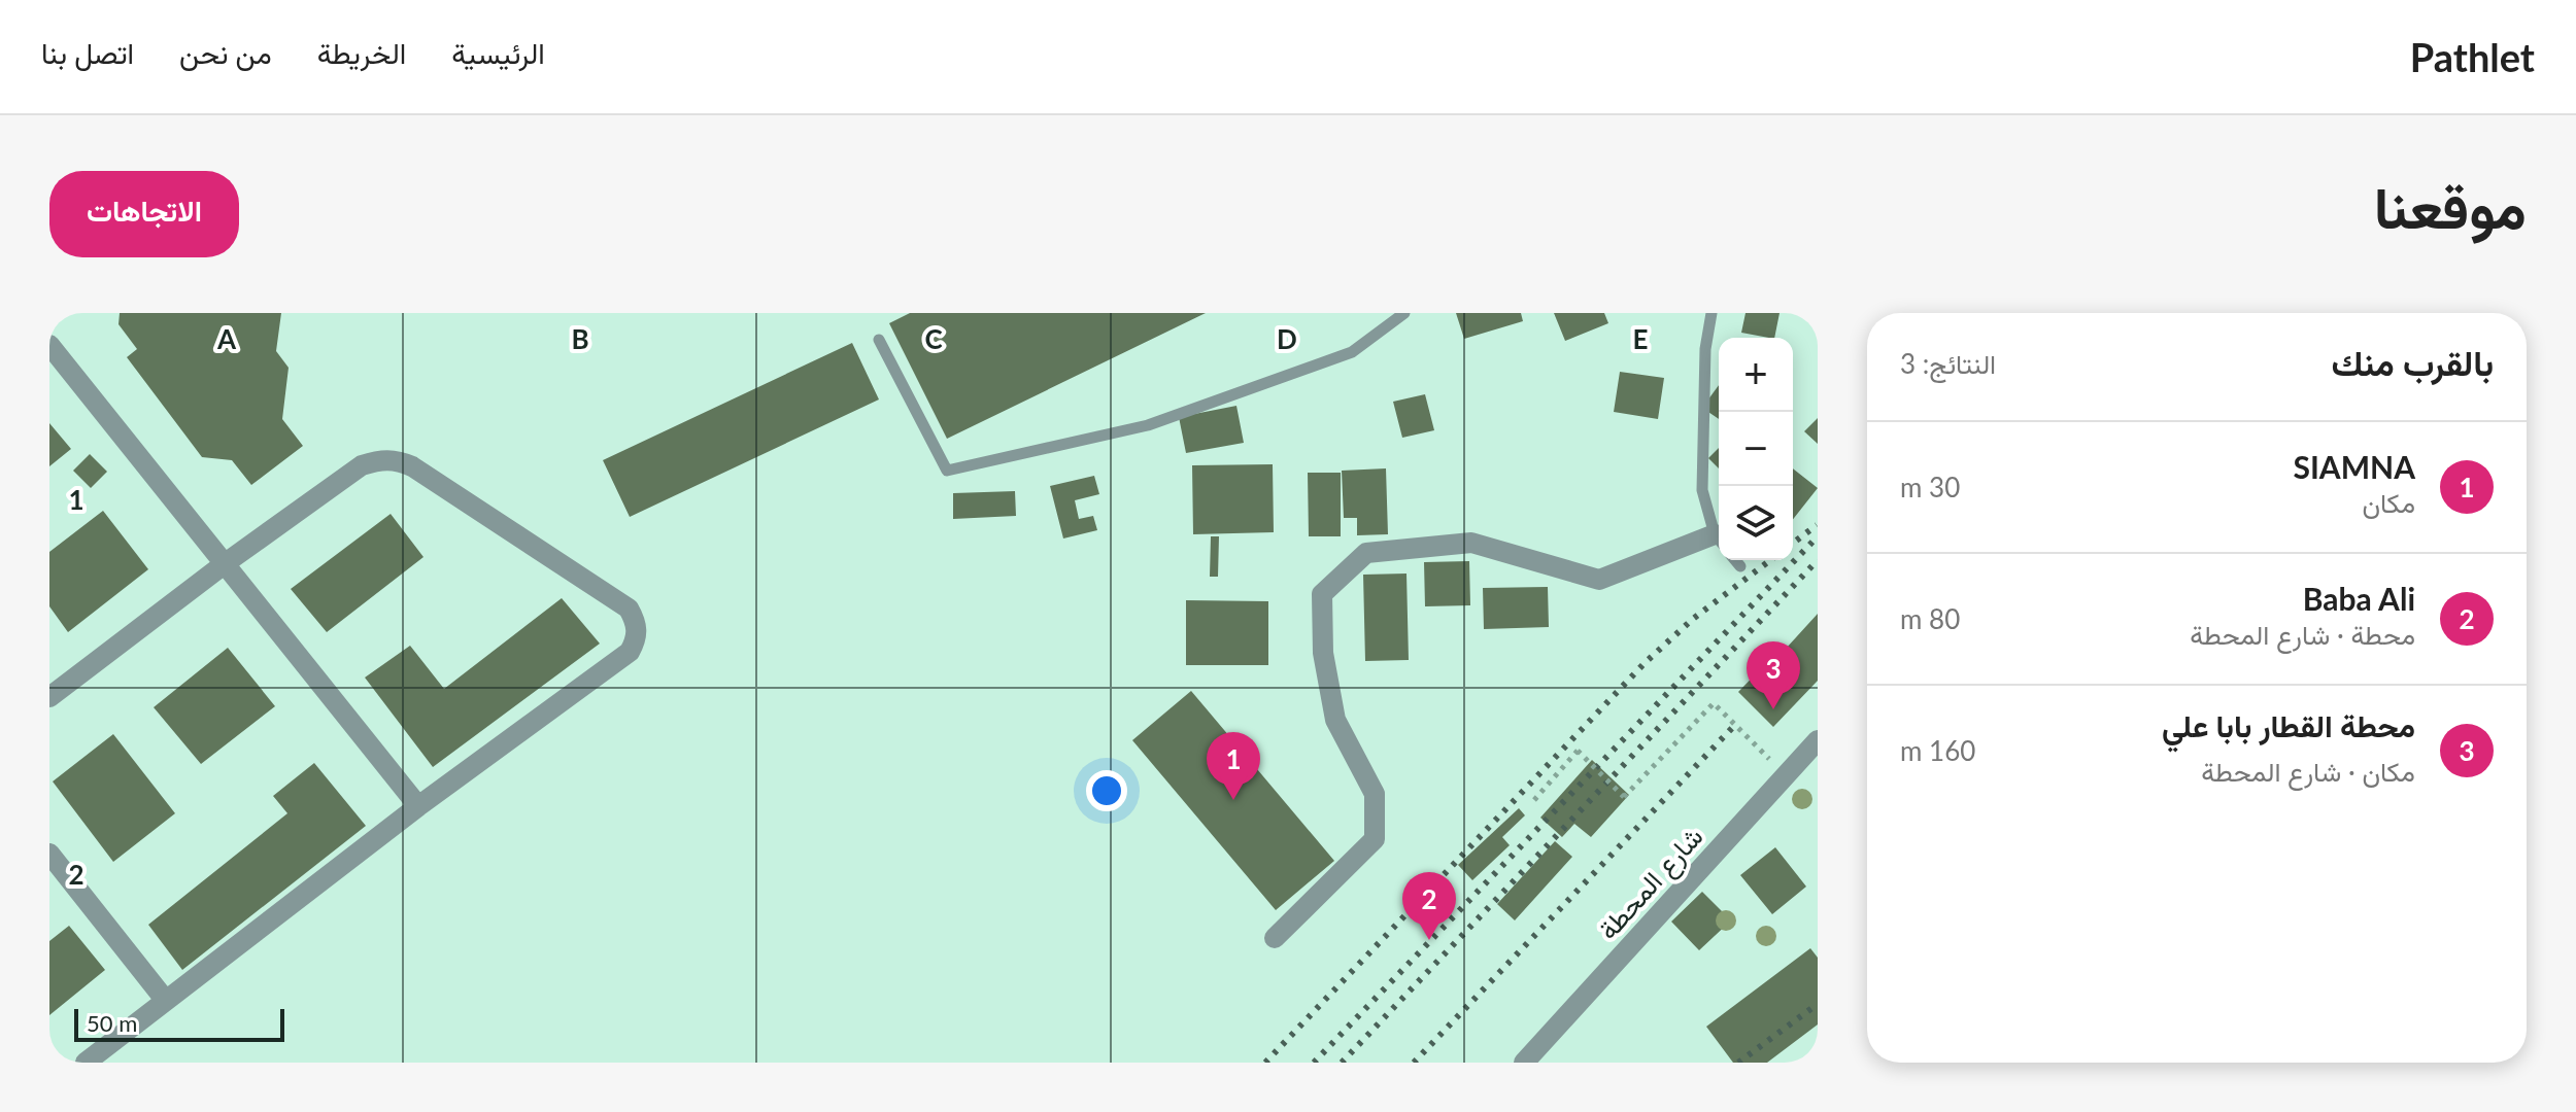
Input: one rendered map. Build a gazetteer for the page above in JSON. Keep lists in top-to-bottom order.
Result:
{
  "streets": {
    "street": ["شارع المحطة"]
  },
  "scale_bar": "50 m",
  "page": {
    "header": "Pathlet",
    "nav": [
      "الرئيسية",
      "الخريطة",
      "من نحن",
      "اتصل بنا"
    ],
    "title": "موقعنا",
    "buttons": "الاتجاهات",
    "heading": ["بالقرب منك", "النتائج: 3"],
    "map_buttons": ["+", "−"],
    "list": [
      {
        "mark": "1",
        "name": "SIAMNA",
        "note": "مكان",
        "value": "30 m"
      },
      {
        "mark": "2",
        "name": "Baba Ali",
        "note": "محطة · شارع المحطة",
        "value": "80 m"
      },
      {
        "mark": "3",
        "name": "محطة القطار بابا علي",
        "note": "مكان · شارع المحطة",
        "value": "160 m"
      }
    ],
    "pins": ["3", "1", "2"],
    "scale": "50 m"
  },
  "grid": {
    "columns": [
      "A",
      "B",
      "C",
      "D",
      "E"
    ],
    "rows": ["1", "2"]
  }
}
